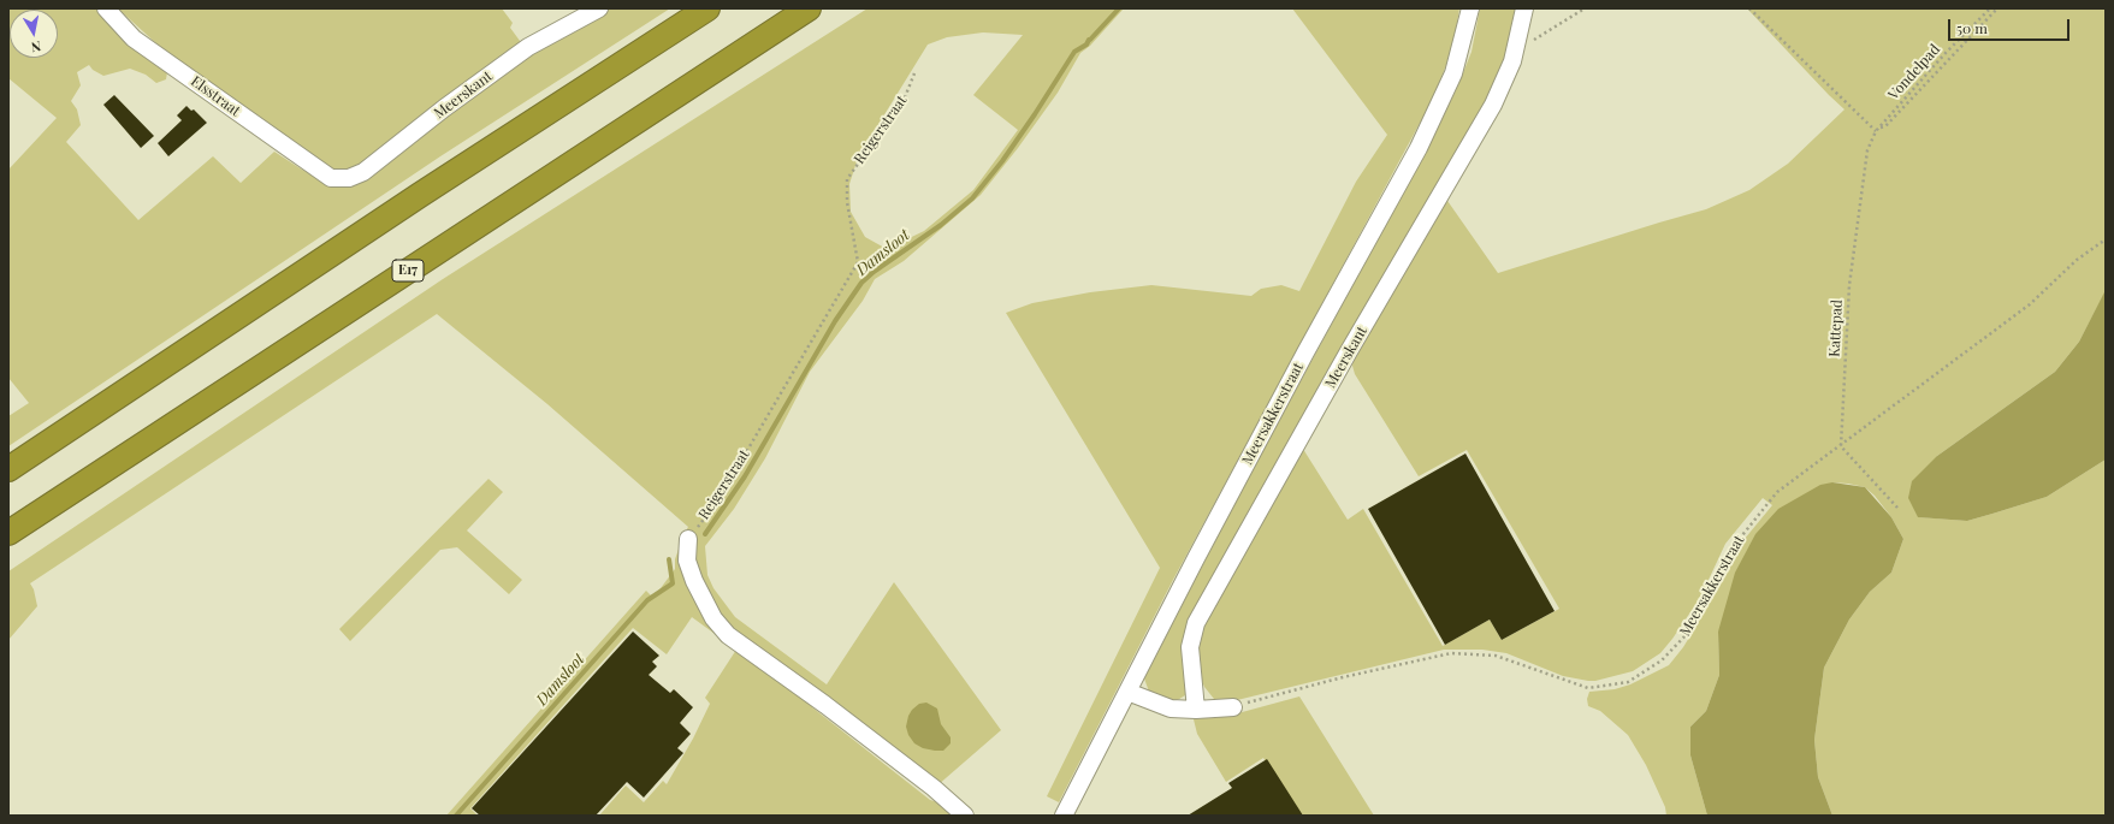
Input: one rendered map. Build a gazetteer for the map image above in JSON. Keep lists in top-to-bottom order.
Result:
{
  "streets": {
    "highway": ["E17"],
    "street": ["Meerskant", "Elsstraat", "Meersakkerstraat"],
    "path": ["Vondelpad", "Reigerstraat", "Kattepad"]
  },
  "crossings": [
    ["Vondelpad", "Kattepad"],
    ["Meerskant", "Elsstraat"],
    ["Kattepad", "Meersakkerstraat"]
  ],
  "water": ["Damsloot"],
  "scale_bar": "50 m",
  "north": "bottom"
}
